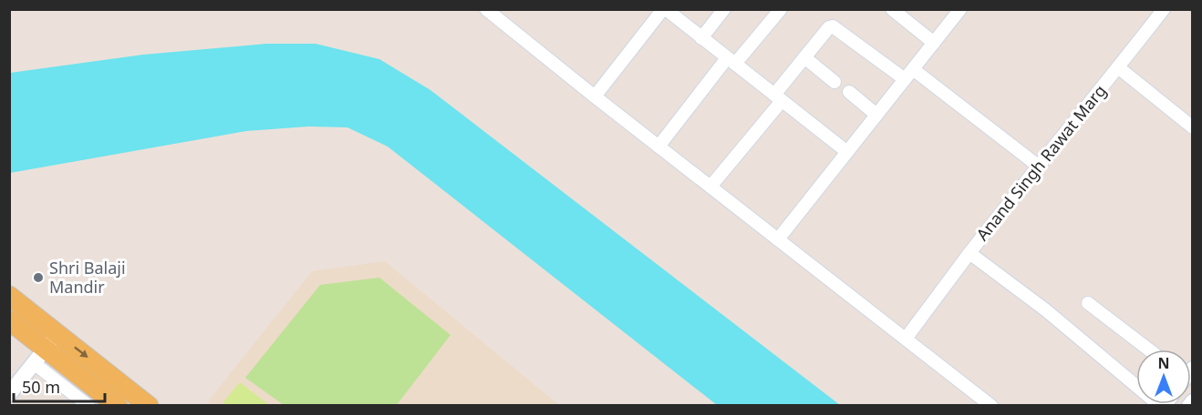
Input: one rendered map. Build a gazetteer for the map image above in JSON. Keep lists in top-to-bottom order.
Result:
{
  "streets": {
    "street": ["Anand Singh Rawat Marg"]
  },
  "places": ["Shri Balaji Mandir"],
  "scale_bar": "50 m",
  "north": "top"
}
